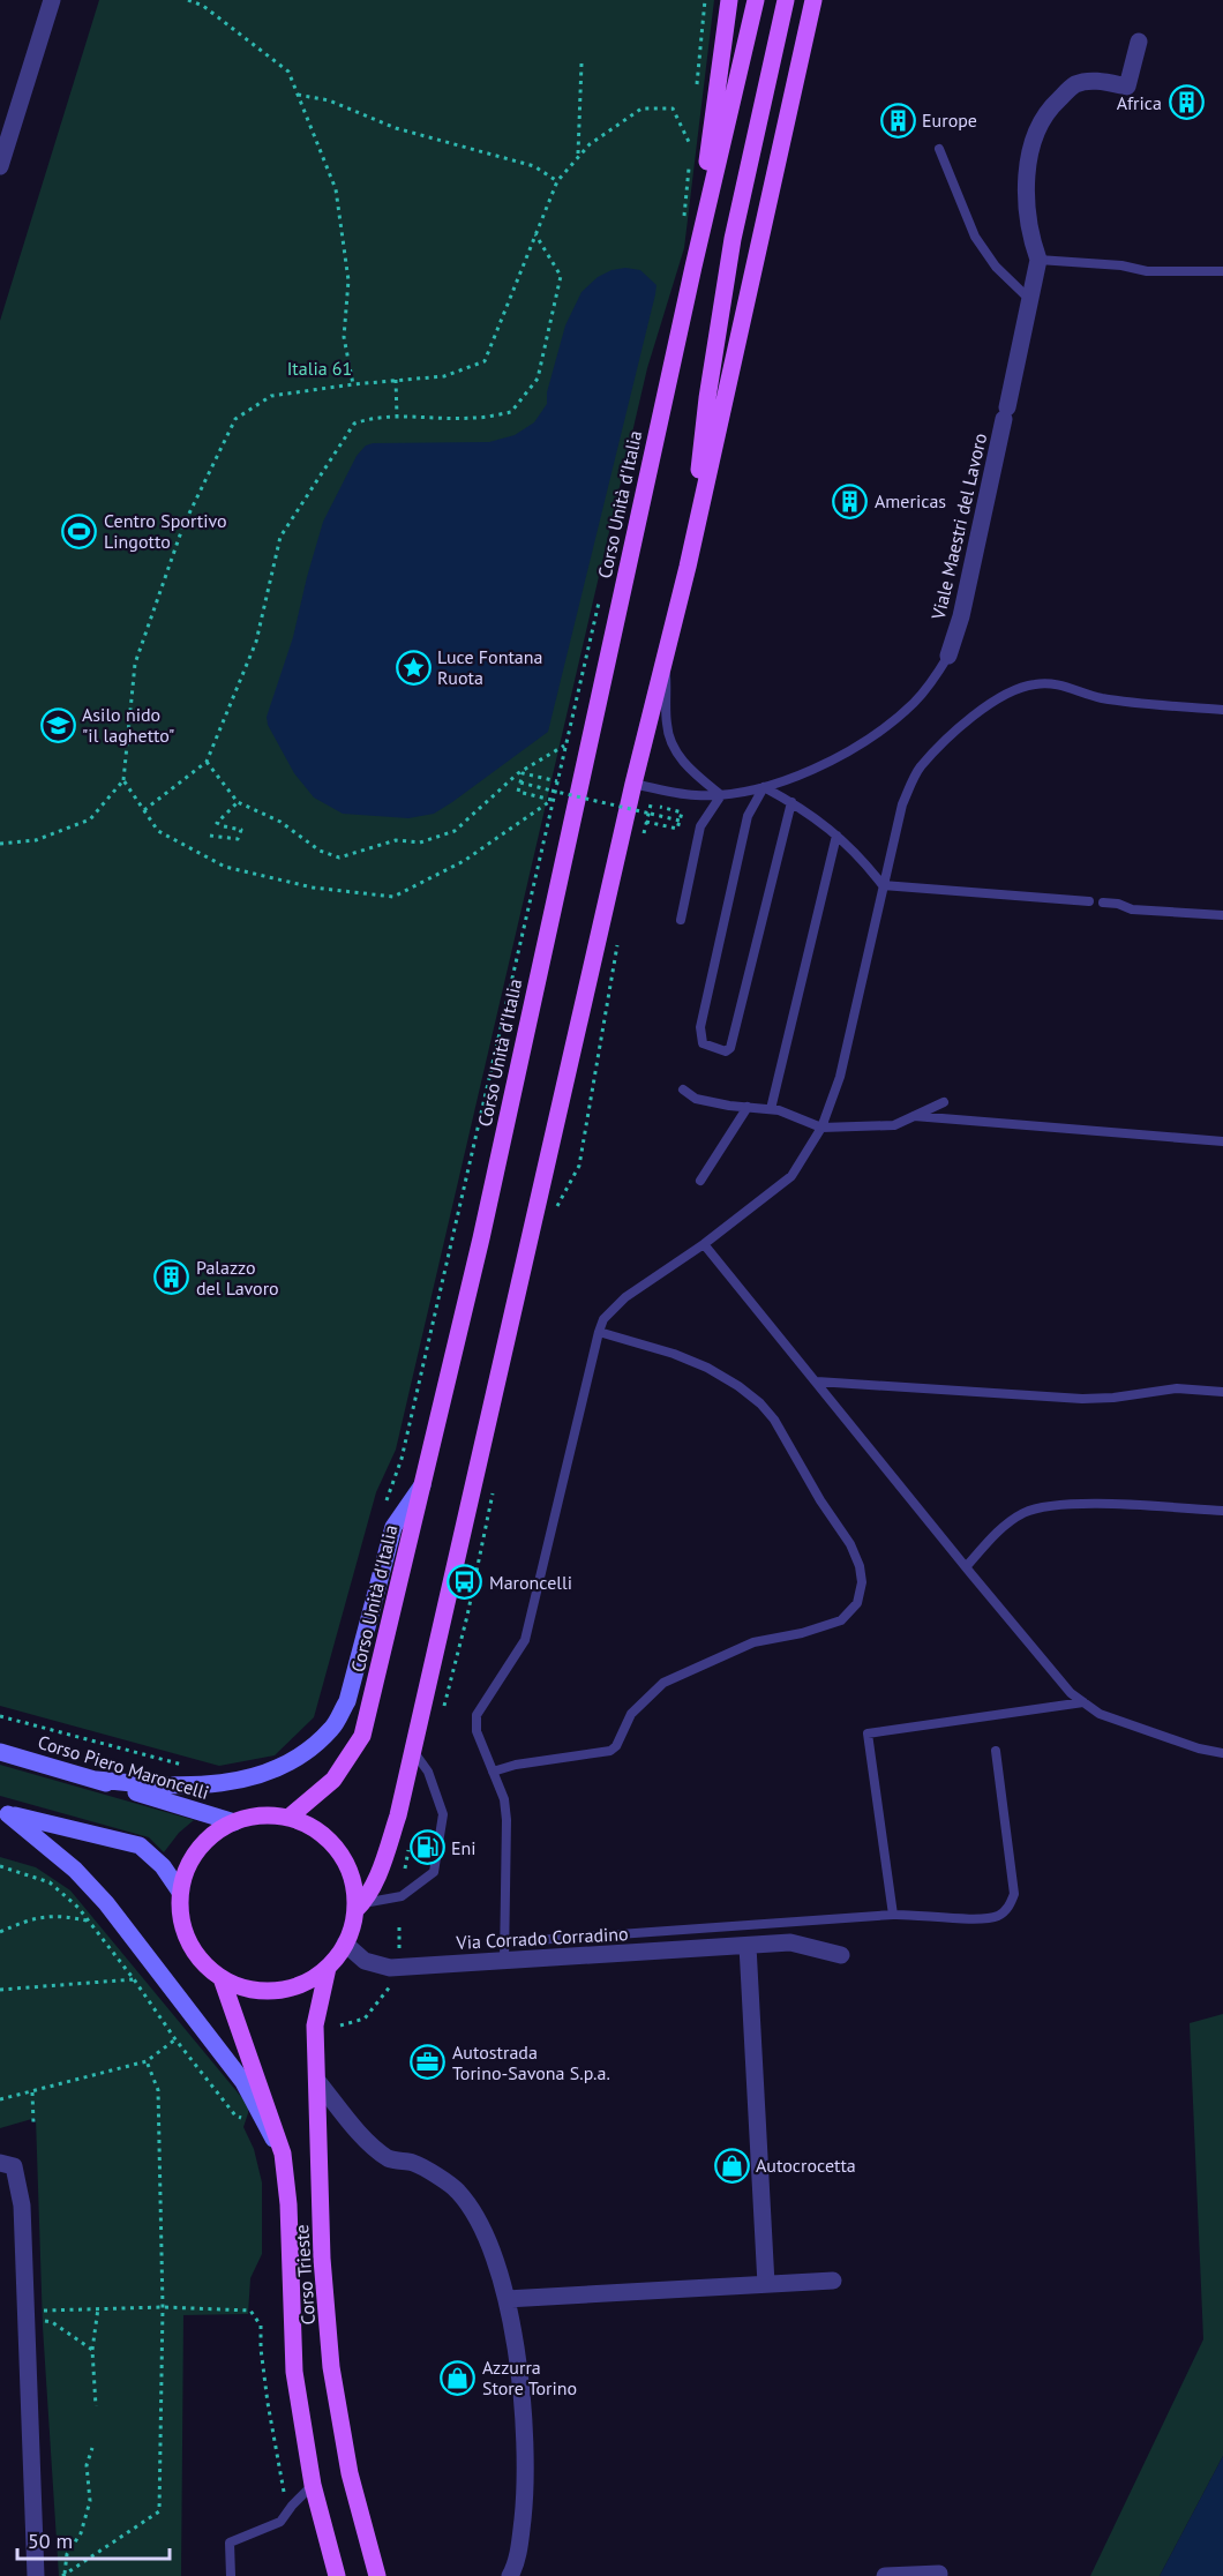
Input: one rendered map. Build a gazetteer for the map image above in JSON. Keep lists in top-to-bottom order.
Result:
{
  "streets": {
    "main road": ["Corso Unità d'Italia", "Corso Piero Maroncelli", "Corso Trieste"],
    "street": ["Viale Maestri del Lavoro", "Via Corrado Corradino"]
  },
  "crossings": [
    ["Corso Unità d'Italia", "Corso Piero Maroncelli"],
    ["Corso Unità d'Italia", "Via Corrado Corradino"],
    ["Corso Unità d'Italia", "Corso Trieste"],
    ["Corso Piero Maroncelli", "Via Corrado Corradino"],
    ["Corso Piero Maroncelli", "Corso Trieste"],
    ["Via Corrado Corradino", "Corso Trieste"]
  ],
  "parks": ["Italia 61"],
  "places": {
    "building": [
      "Africa",
      "Europe",
      "Americas",
      "Palazzo del Lavoro"
    ],
    "sports": ["Centro Sportivo Lingotto"],
    "place": ["Luce Fontana Ruota"],
    "school or university": ["Asilo nido \"il laghetto\""],
    "bus stop": ["Maroncelli"],
    "fuel station": ["Eni"],
    "office": ["Autostrada Torino-Savona S.p.a."],
    "shop": ["Autocrocetta", "Azzurra Store Torino"]
  },
  "scale_bar": "50 m"
}
